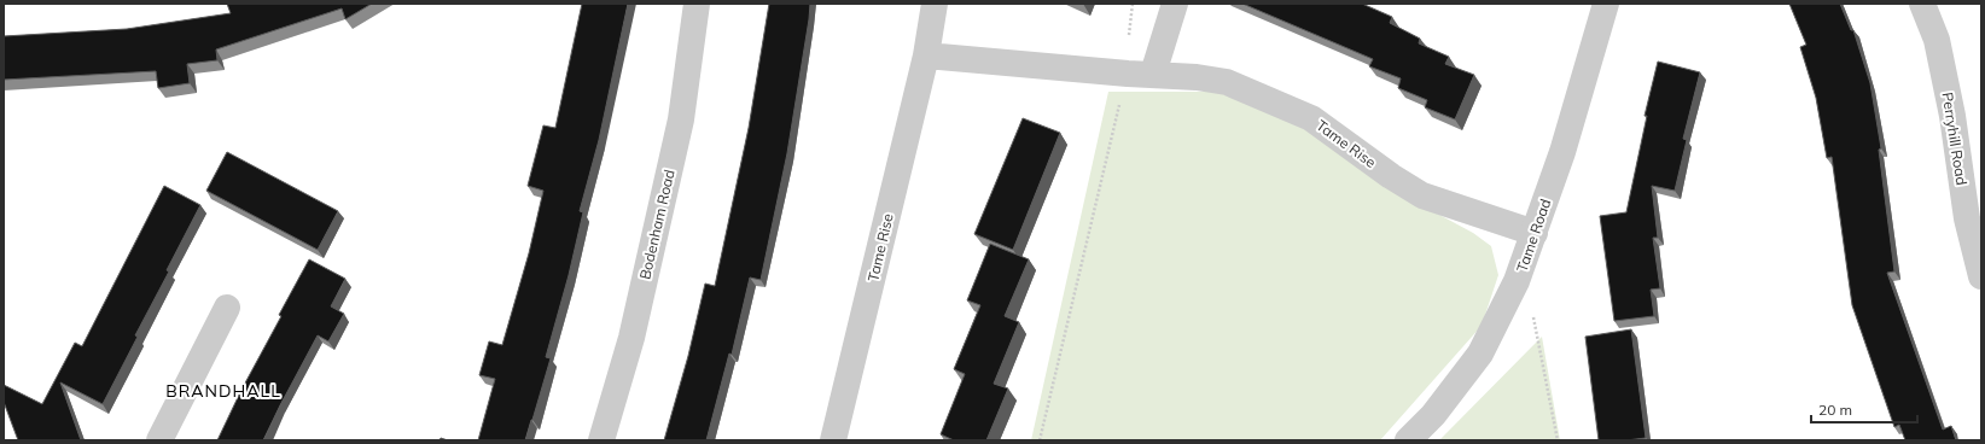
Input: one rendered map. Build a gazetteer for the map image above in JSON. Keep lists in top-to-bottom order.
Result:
{
  "streets": {
    "street": [
      "Perryhill Road",
      "Tame Rise",
      "Bodenham Road",
      "Tame Road"
    ]
  },
  "crossings": [
    ["Tame Rise", "Tame Road"]
  ],
  "districts": ["BRANDHALL"],
  "scale_bar": "20 m"
}
